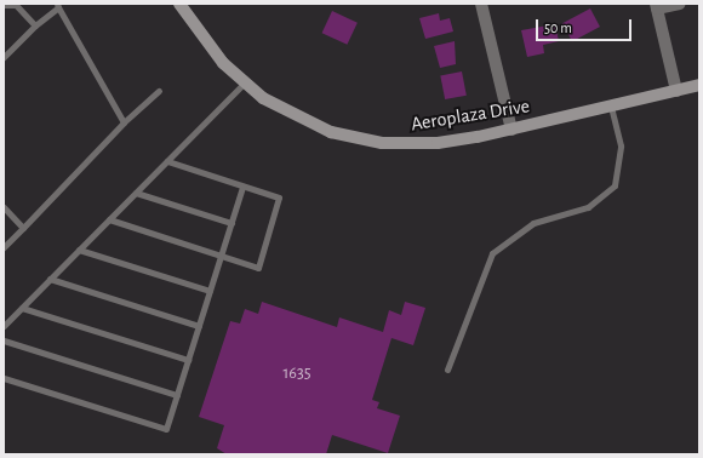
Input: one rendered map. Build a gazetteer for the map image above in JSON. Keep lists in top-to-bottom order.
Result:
{
  "streets": {
    "street": ["Aeroplaza Drive"]
  },
  "house_numbers": ["1635"],
  "scale_bar": "50 m"
}
